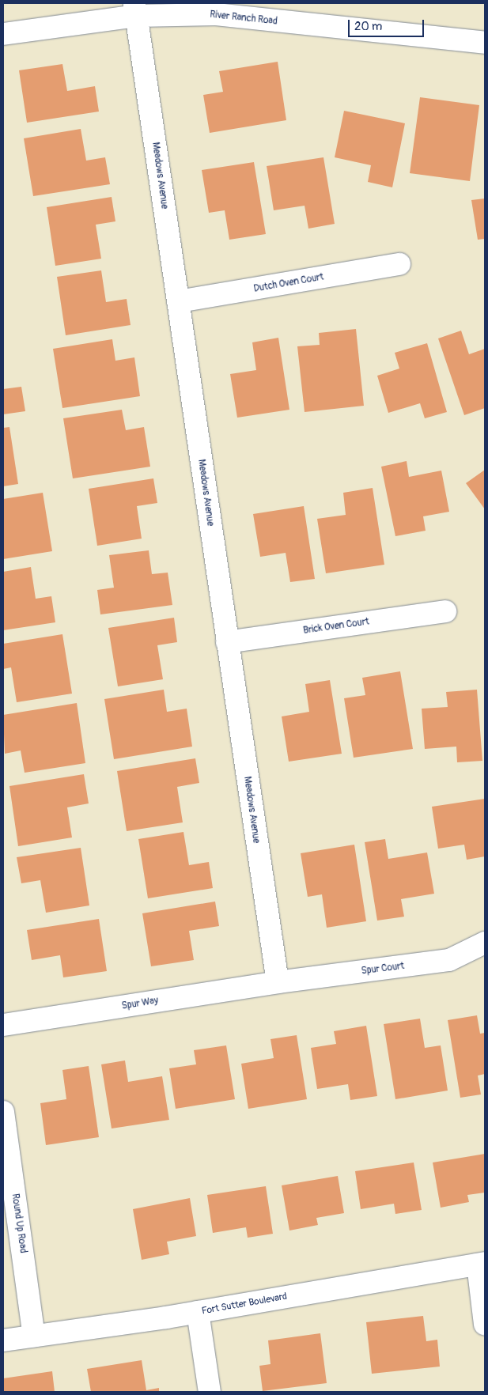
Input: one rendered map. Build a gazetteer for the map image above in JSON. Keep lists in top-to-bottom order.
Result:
{
  "streets": {
    "street": [
      "River Ranch Road",
      "Meadows Avenue",
      "Dutch Oven Court",
      "Brick Oven Court",
      "Spur Court",
      "Spur Way",
      "Round Up Road",
      "Fort Sutter Boulevard"
    ]
  },
  "crossings": [
    ["River Ranch Road", "Meadows Avenue"],
    ["Meadows Avenue", "Dutch Oven Court"],
    ["Meadows Avenue", "Brick Oven Court"],
    ["Meadows Avenue", "Spur Court"],
    ["Meadows Avenue", "Spur Way"],
    ["Spur Court", "Spur Way"],
    ["Round Up Road", "Fort Sutter Boulevard"]
  ],
  "scale_bar": "20 m"
}
